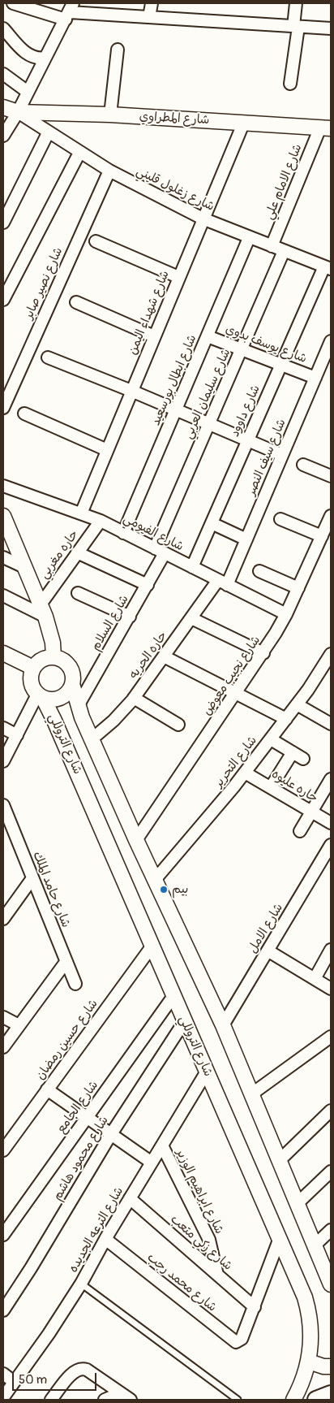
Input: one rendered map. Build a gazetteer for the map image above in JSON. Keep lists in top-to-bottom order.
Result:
{
  "streets": {
    "street": [
      "شارع المطراوي",
      "شارع الامام علي",
      "شارع زغلول قليني",
      "شارع نصير صابر",
      "شارع شهداء اليمن",
      "شارع يوسف بدوي",
      "شارع ابطال بورسعيد",
      "شارع سليمان العربي",
      "شارع داوود",
      "شارع سيف النصر",
      "شارع الفيومي",
      "حاره مغربي",
      "شارع السلام",
      "حاره الحريه",
      "شارع نجيب معوض",
      "شارع التروللي",
      "شارع التحرير",
      "حاره عليوه",
      "شارع حامد الملك",
      "شارع الامل",
      "شارع حسين رمضان",
      "شارع الجامع",
      "شارع محمود هاشم",
      "شارع ابراهيم الوزير",
      "شارع الترعه الجديده",
      "شارع زكي متعب",
      "شارع محمد رجب"
    ]
  },
  "crossings": [
    ["شارع المطراوي", "شارع الامام علي"],
    ["شارع المطراوي", "شارع زغلول قليني"],
    ["شارع المطراوي", "شارع شهداء اليمن"],
    ["شارع الامام علي", "شارع زغلول قليني"],
    ["شارع زغلول قليني", "شارع نصير صابر"],
    ["شارع زغلول قليني", "شارع شهداء اليمن"],
    ["شارع زغلول قليني", "شارع ابطال بورسعيد"],
    ["شارع زغلول قليني", "شارع سليمان العربي"],
    ["شارع زغلول قليني", "شارع داوود"],
    ["شارع شهداء اليمن", "شارع الفيومي"],
    ["شارع يوسف بدوي", "شارع ابطال بورسعيد"],
    ["شارع يوسف بدوي", "شارع سليمان العربي"],
    ["شارع يوسف بدوي", "شارع داوود"],
    ["شارع يوسف بدوي", "شارع سيف النصر"],
    ["شارع ابطال بورسعيد", "شارع الفيومي"],
    ["شارع سليمان العربي", "شارع الفيومي"],
    ["شارع سليمان العربي", "شارع السلام"],
    ["شارع داوود", "شارع الفيومي"],
    ["شارع سيف النصر", "شارع الفيومي"],
    ["شارع سيف النصر", "حاره الحريه"],
    ["شارع الفيومي", "حاره مغربي"],
    ["شارع الفيومي", "شارع السلام"],
    ["شارع الفيومي", "حاره الحريه"],
    ["شارع الفيومي", "شارع نجيب معوض"],
    ["شارع التروللي", "شارع حسين رمضان"],
    ["شارع التروللي", "شارع الجامع"],
    ["شارع التروللي", "شارع محمود هاشم"],
    ["شارع التروللي", "شارع الترعه الجديده"],
    ["شارع التحرير", "حاره عليوه"],
    ["شارع ابراهيم الوزير", "شارع الترعه الجديده"],
    ["شارع ابراهيم الوزير", "شارع زكي متعب"],
    ["شارع الترعه الجديده", "شارع زكي متعب"],
    ["شارع الترعه الجديده", "شارع محمد رجب"],
    ["شارع زكي متعب", "شارع محمد رجب"]
  ],
  "places": ["بيم"],
  "scale_bar": "50 m"
}
